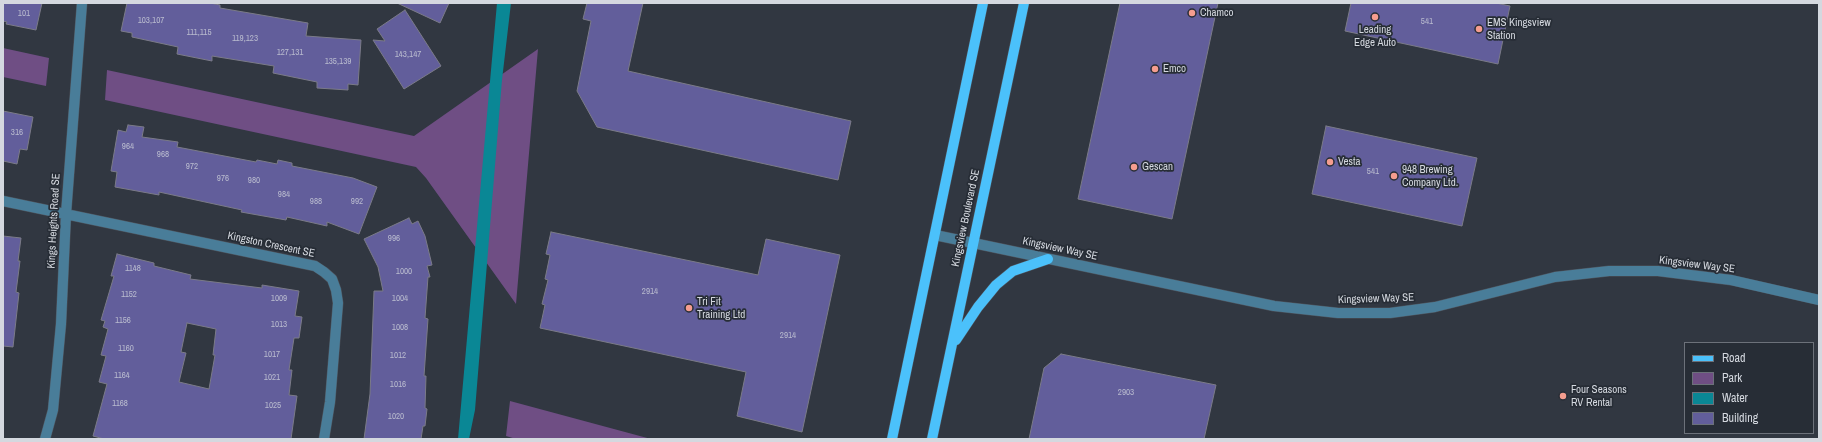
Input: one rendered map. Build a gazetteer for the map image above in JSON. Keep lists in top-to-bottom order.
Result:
{
  "streets": {
    "main road": ["Kingsview Boulevard SE"],
    "street": ["Kings Heights Road SE", "Kingston Crescent SE", "Kingsview Way SE"]
  },
  "crossings": [
    ["Kingsview Boulevard SE", "Kingsview Way SE"],
    ["Kings Heights Road SE", "Kingston Crescent SE"]
  ],
  "places": [
    "Chamco",
    "Leading Edge Auto",
    "EMS Kingsview Station",
    "Emco",
    "Vesta",
    "Gescan",
    "948 Brewing Company Ltd.",
    "Tri Fit Training Ltd",
    "Four Seasons RV Rental"
  ],
  "house_numbers": [
    "101",
    "103,107",
    "541",
    "111,115",
    "119,123",
    "127,131",
    "143,147",
    "135,139",
    "316",
    "964",
    "968",
    "972",
    "541",
    "976",
    "980",
    "984",
    "988",
    "992",
    "996",
    "1148",
    "1000",
    "2914",
    "1152",
    "1009",
    "1004",
    "1156",
    "1013",
    "1008",
    "2914",
    "1160",
    "1017",
    "1012",
    "1164",
    "1021",
    "1016",
    "2903",
    "1168",
    "1025",
    "1020"
  ],
  "legend": [
    "Road",
    "Park",
    "Water",
    "Building"
  ]
}
